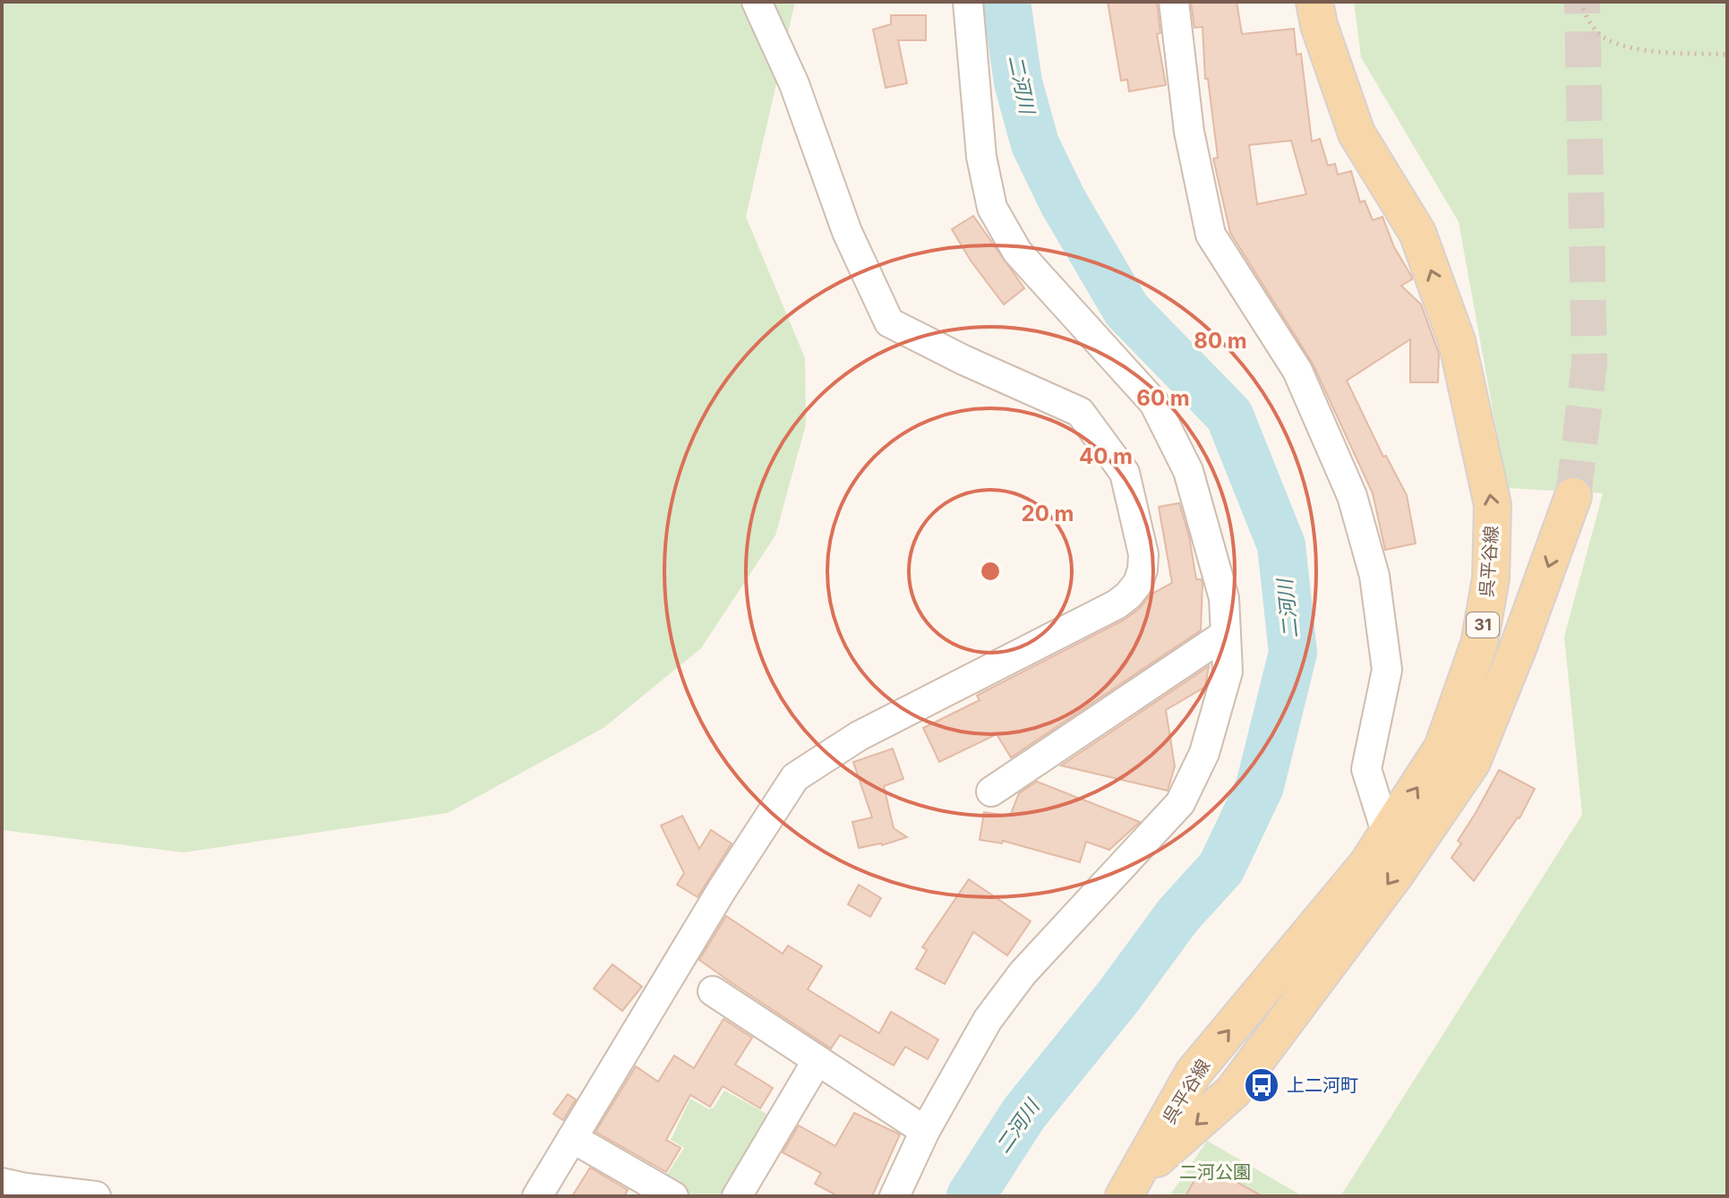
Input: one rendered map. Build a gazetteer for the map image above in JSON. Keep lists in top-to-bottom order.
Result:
{
  "streets": {
    "main road": ["呉平谷線", "31"]
  },
  "water": ["二河川"],
  "parks": ["二河公園"],
  "places": {
    "bus stop": ["上二河町"]
  },
  "rings": [
    "80 m",
    "60 m",
    "40 m",
    "20 m"
  ]
}
